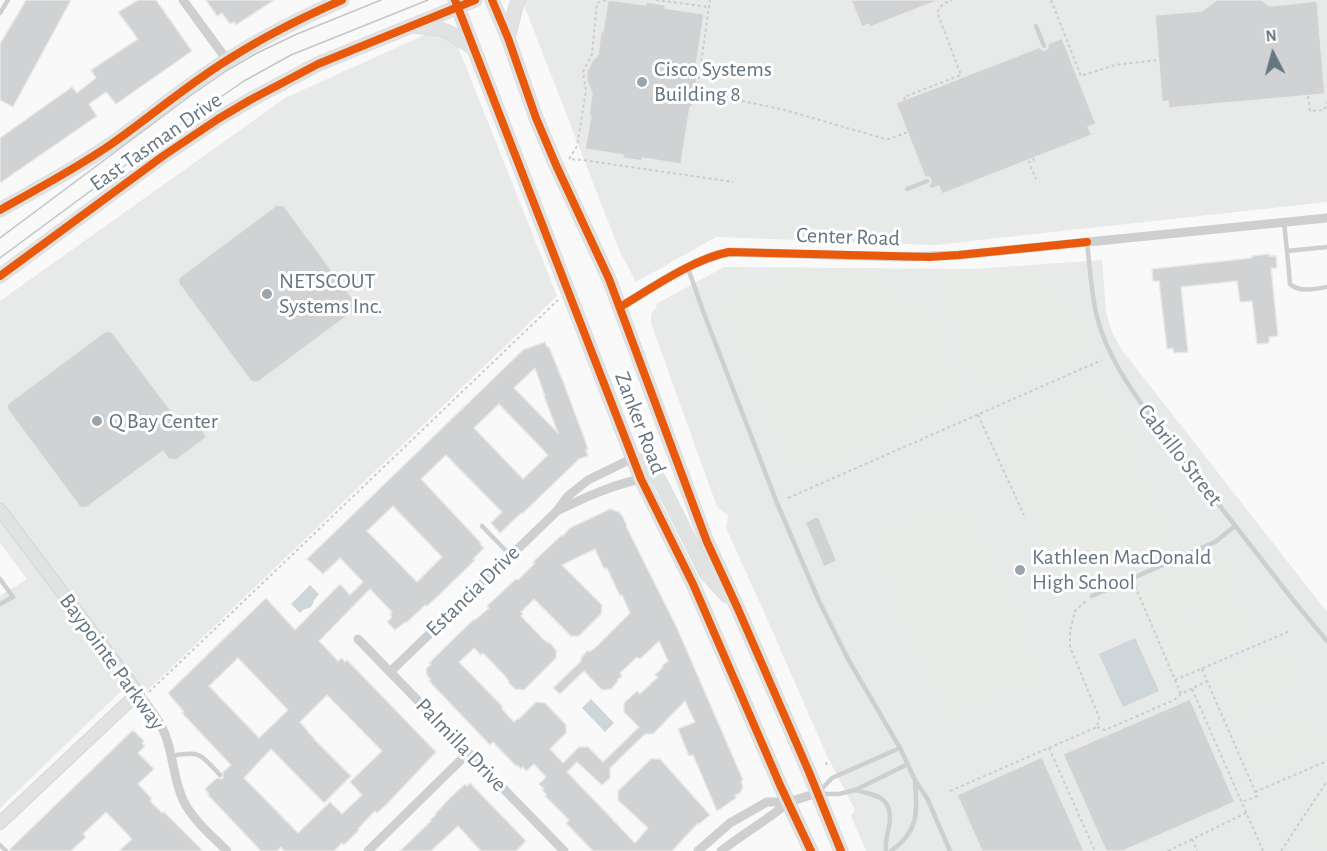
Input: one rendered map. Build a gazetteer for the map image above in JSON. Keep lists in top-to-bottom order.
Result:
{
  "streets": {
    "main road": ["East Tasman Drive", "Zanker Road"],
    "street": [
      "Center Road",
      "Estancia Drive",
      "Baypointe Parkway",
      "Palmilla Drive"
    ],
    "lane": ["Cabrillo Street"]
  },
  "crossings": [
    ["East Tasman Drive", "Zanker Road"],
    ["Center Road", "Zanker Road"],
    ["Center Road", "Cabrillo Street"],
    ["Zanker Road", "Estancia Drive"],
    ["Estancia Drive", "Palmilla Drive"]
  ],
  "places": [
    "Cisco Systems Building 8",
    "NETSCOUT Systems Inc.",
    "Q Bay Center",
    "Kathleen MacDonald High School"
  ],
  "north": "top"
}
